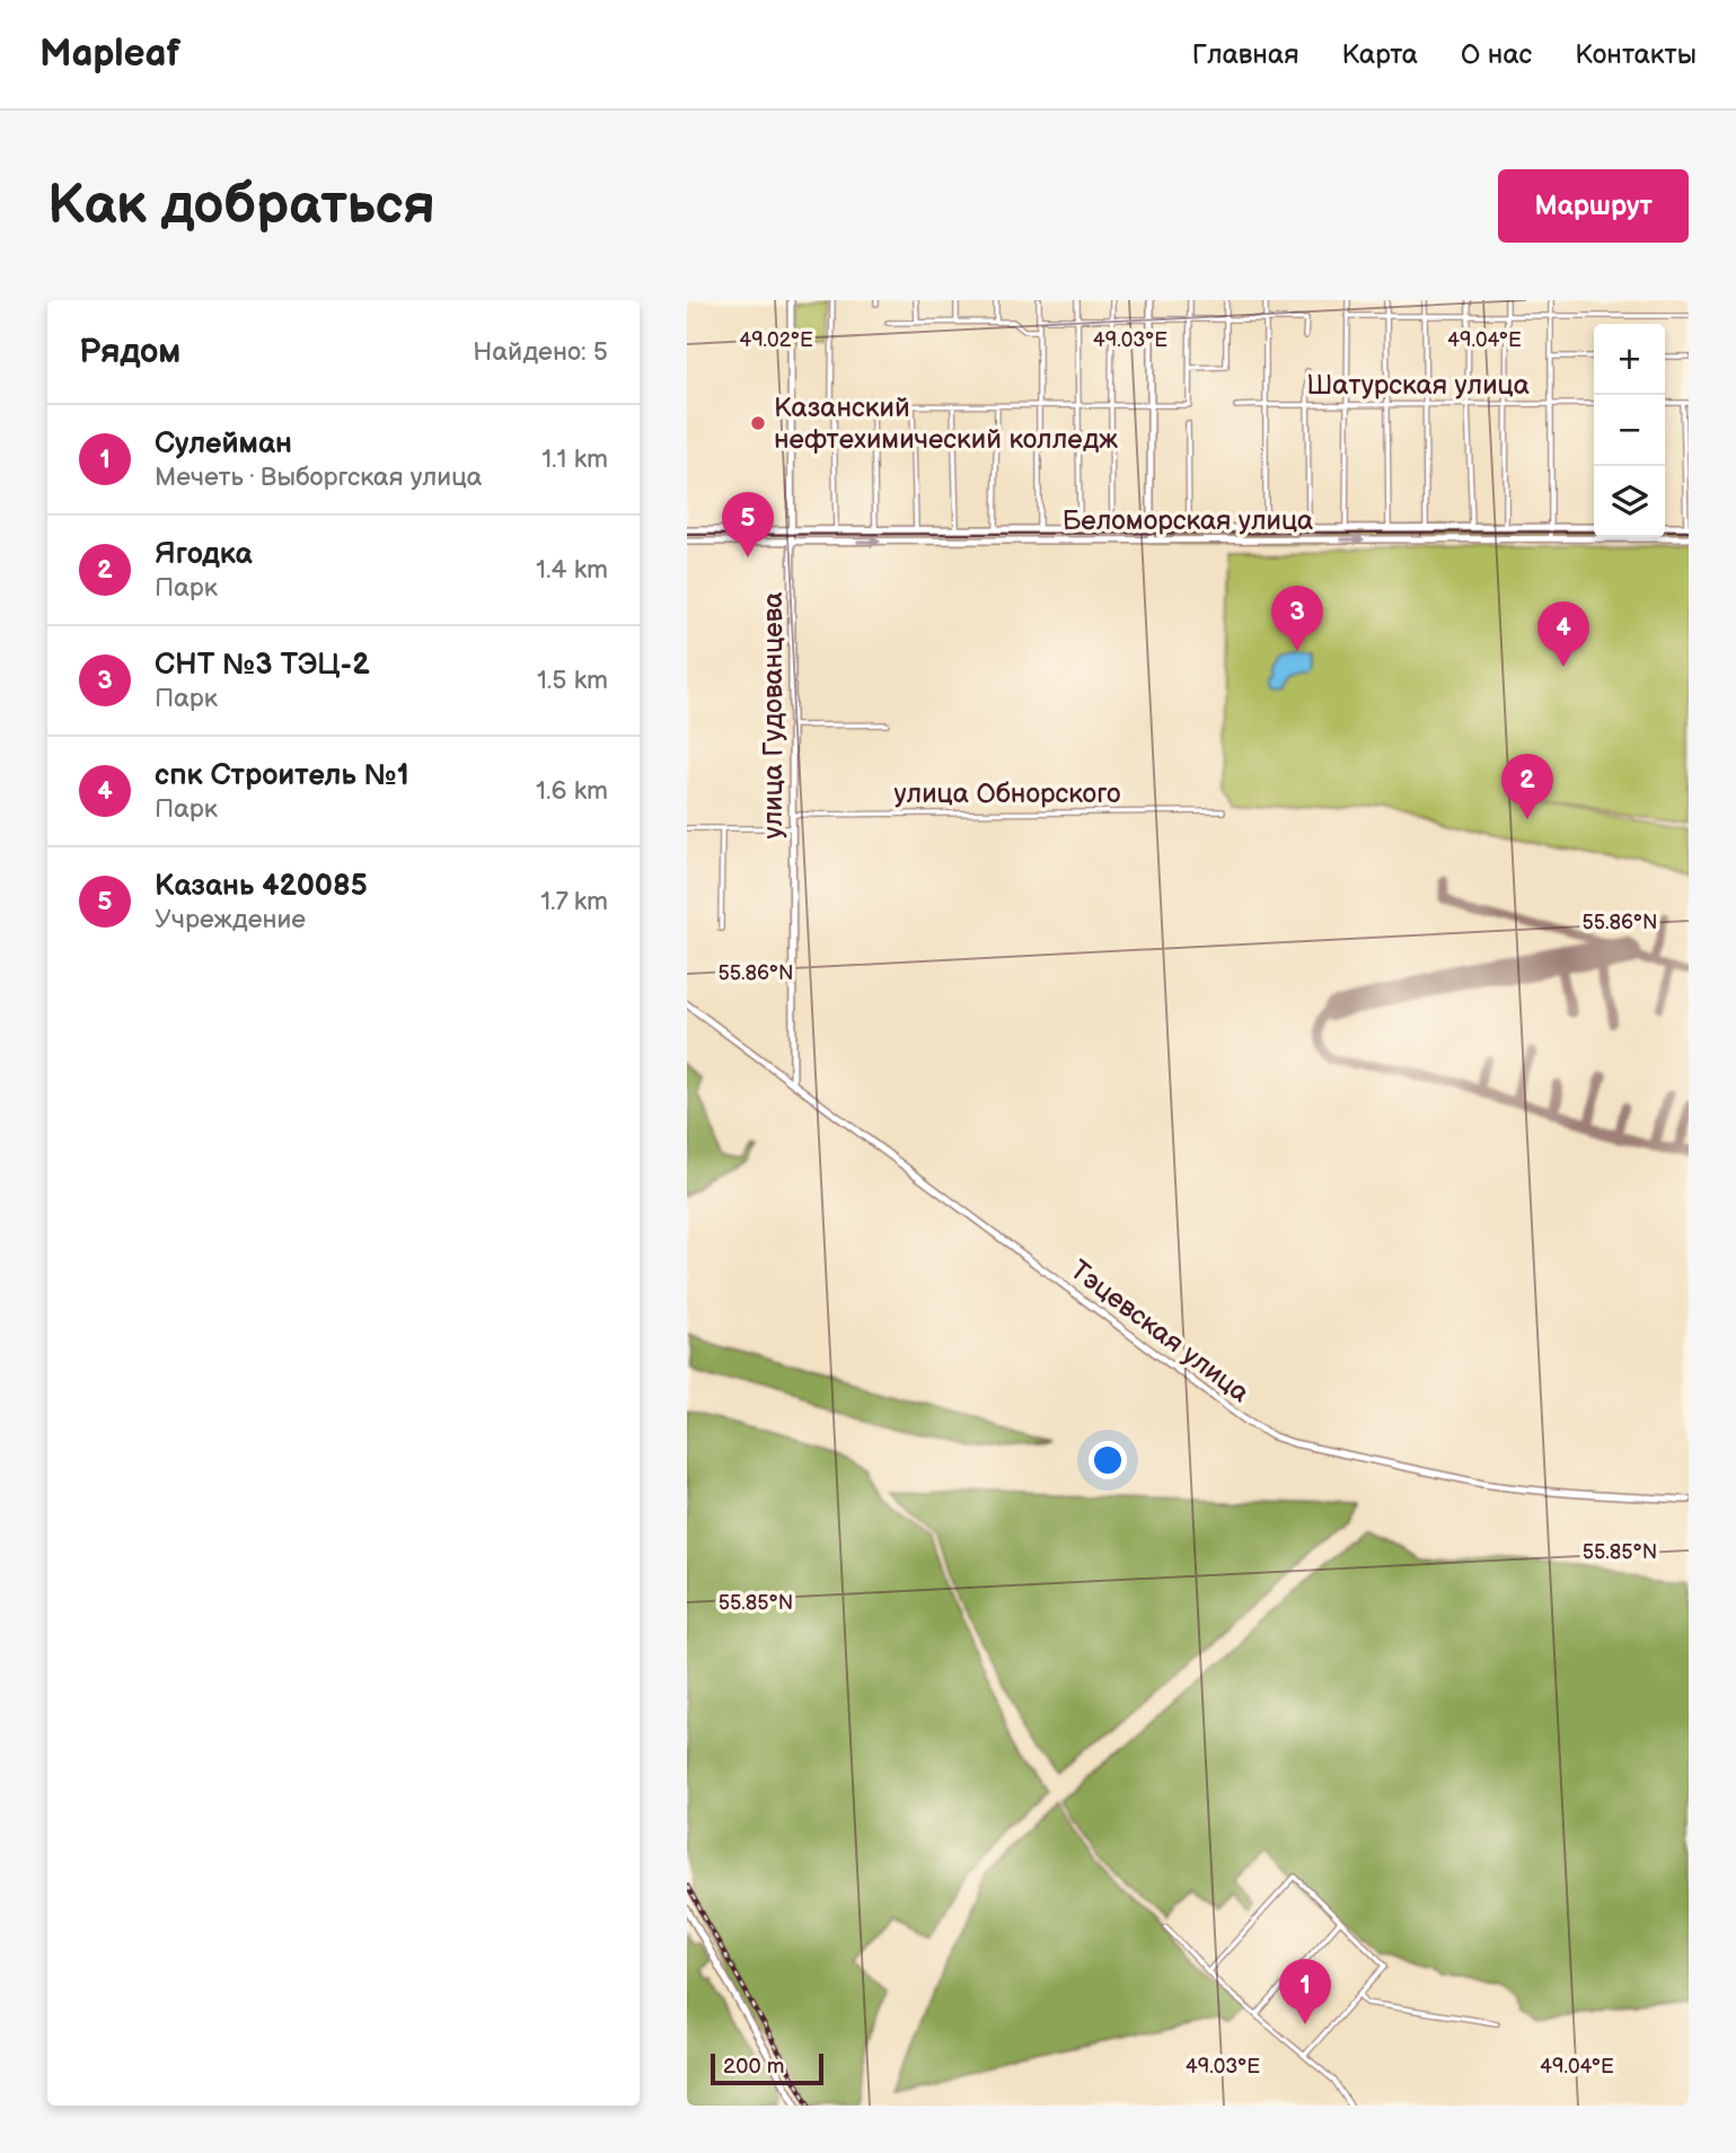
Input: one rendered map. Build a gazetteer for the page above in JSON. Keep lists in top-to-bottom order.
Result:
{
  "streets": {
    "main road": ["Беломорская улица", "улица Гудованцева", "Тэцевская улица"],
    "street": ["Шатурская улица", "улица Обнорского"]
  },
  "crossings": [
    ["Беломорская улица", "улица Гудованцева"],
    ["улица Гудованцева", "улица Обнорского"],
    ["улица Гудованцева", "Тэцевская улица"]
  ],
  "places": ["Казанский нефтехимический колледж"],
  "scale_bar": "200 m",
  "page": {
    "header": "Mapleaf",
    "nav": [
      "Главная",
      "Карта",
      "О нас",
      "Контакты"
    ],
    "buttons": "Маршрут",
    "title": "Как добраться",
    "heading": ["Рядом", "Найдено: 5"],
    "map_buttons": ["+", "−"],
    "list": [
      {
        "mark": "1",
        "name": "Сулейман",
        "note": "Мечеть · Выборгская улица",
        "value": "1.1 km"
      },
      {
        "mark": "2",
        "name": "Ягодка",
        "note": "Парк",
        "value": "1.4 km"
      },
      {
        "mark": "3",
        "name": "СНТ №3 ТЭЦ-2",
        "note": "Парк",
        "value": "1.5 km"
      },
      {
        "mark": "4",
        "name": "спк Строитель №1",
        "note": "Парк",
        "value": "1.6 km"
      },
      {
        "mark": "5",
        "name": "Казань 420085",
        "note": "Учреждение",
        "value": "1.7 km"
      }
    ],
    "pins": [
      "5",
      "3",
      "4",
      "2",
      "1"
    ],
    "scale": "200 m"
  },
  "coordinates": [
    "49.02°E",
    "49.03°E",
    "49.04°E",
    "55.86°N",
    "55.85°N"
  ]
}
